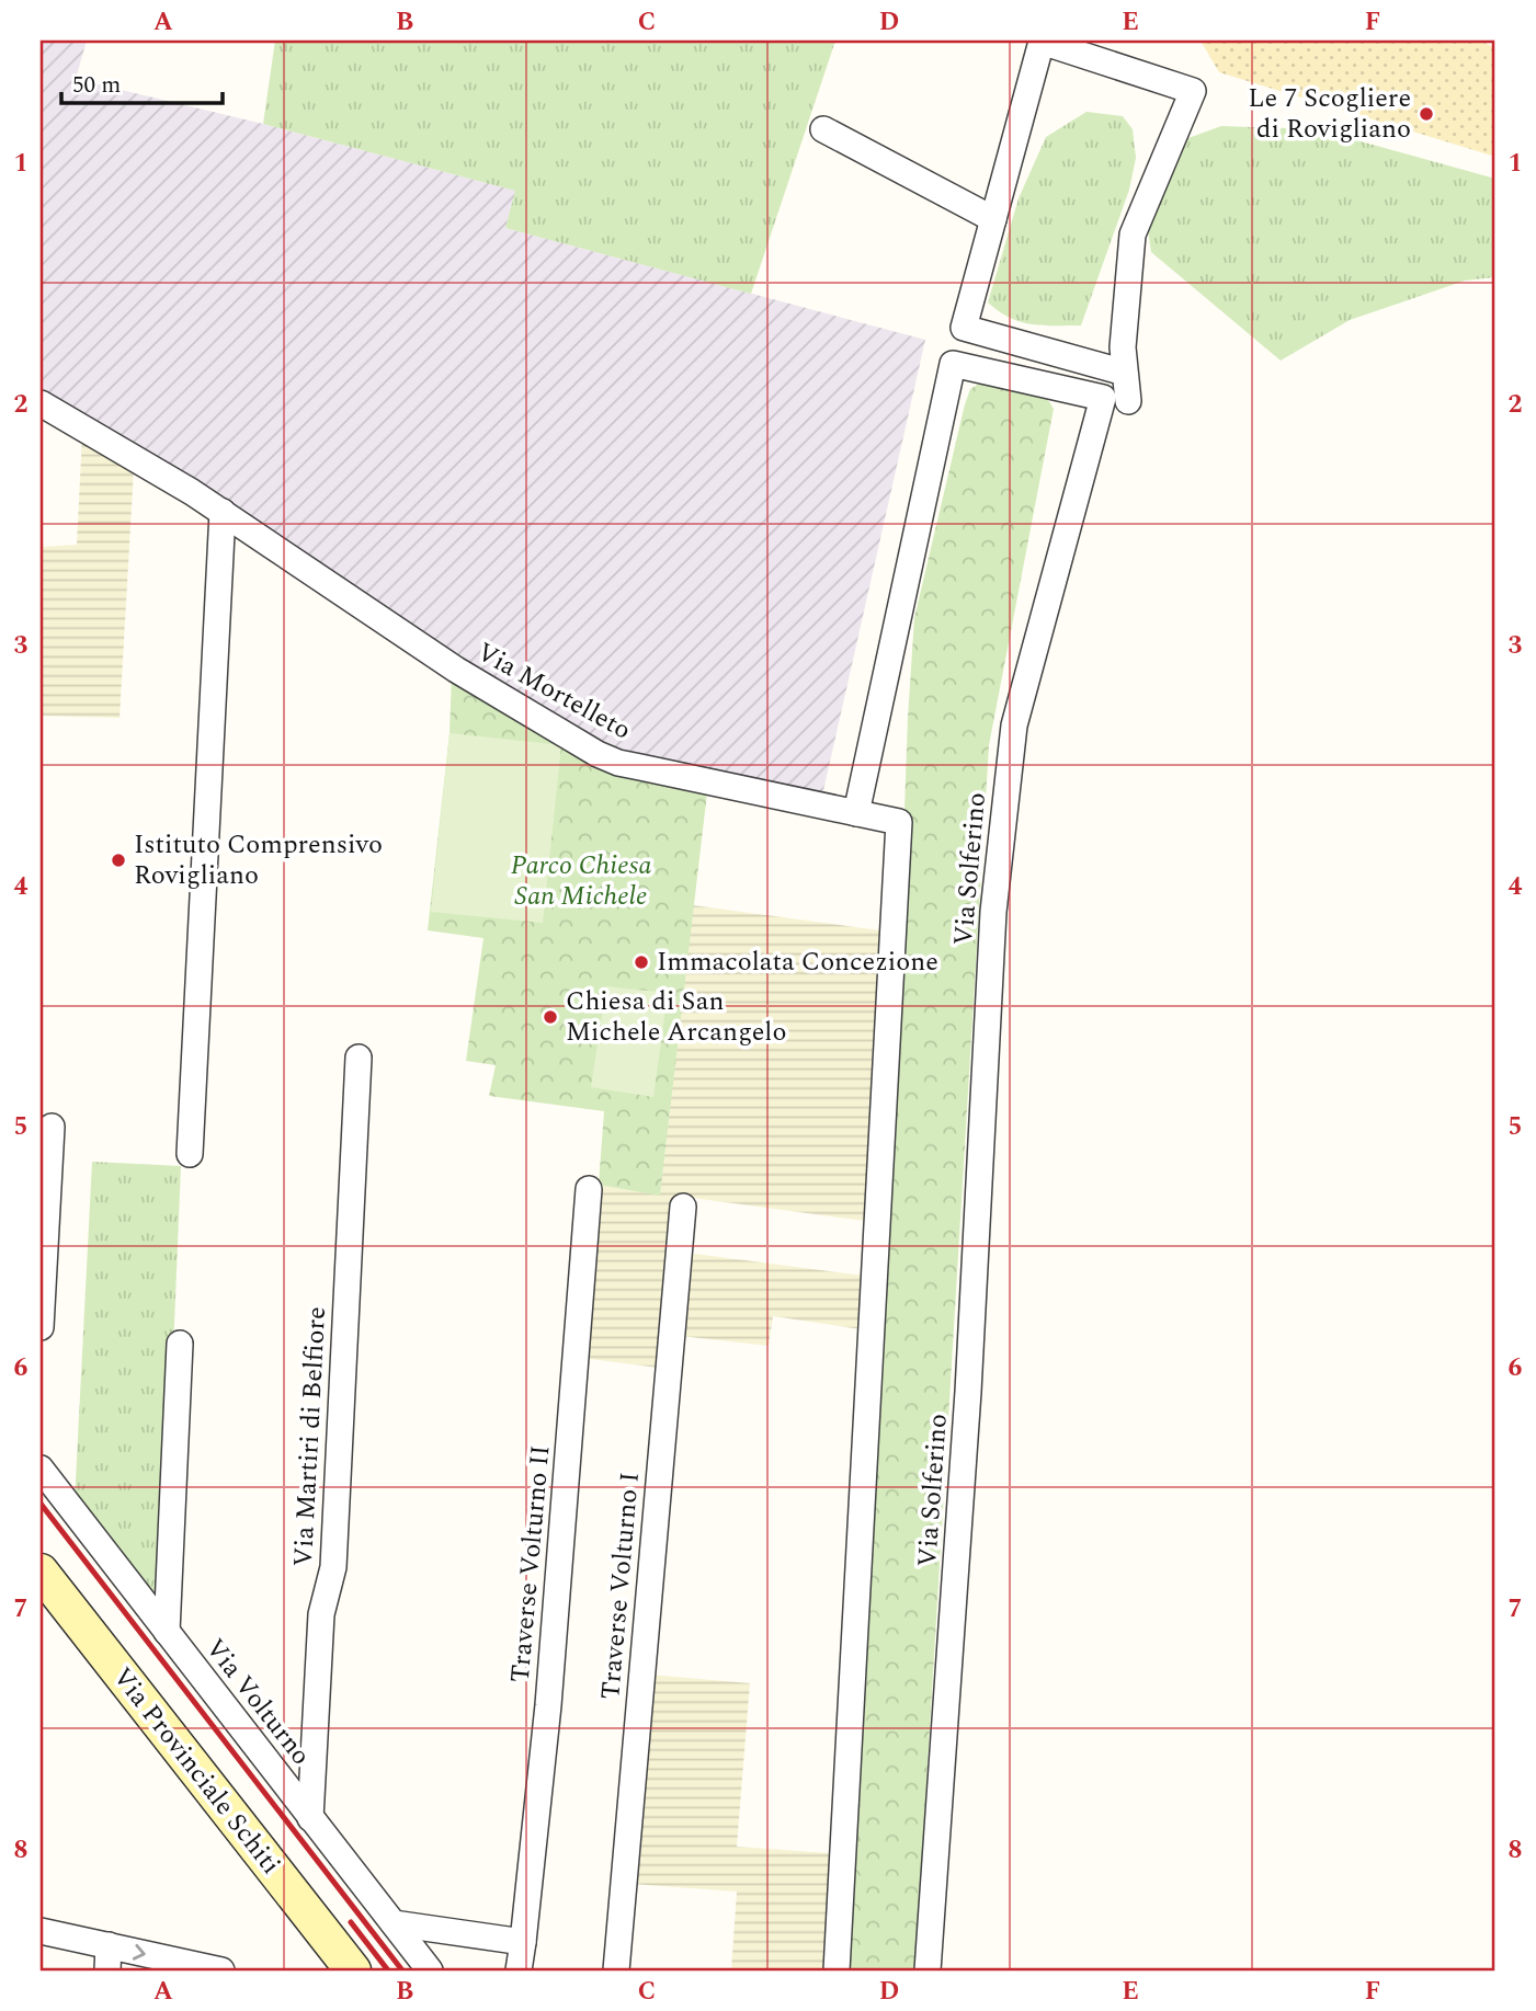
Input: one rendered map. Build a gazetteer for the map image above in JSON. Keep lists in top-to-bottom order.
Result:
{
  "streets": {
    "street": [
      "Via Mortelleto",
      "Via Solferino",
      "Via Martiri di Belfiore",
      "Traverse Volturno II",
      "Traverse Volturno I",
      "Via Volturno",
      "Via Provinciale Schiti"
    ]
  },
  "crossings": [
    ["Via Mortelleto", "Via Solferino"],
    ["Via Martiri di Belfiore", "Via Volturno"]
  ],
  "parks": ["Parco Chiesa San Michele"],
  "places": [
    "Le 7 Scogliere di Rovigliano",
    "Istituto Comprensivo Rovigliano",
    "Immacolata Concezione",
    "Chiesa di San Michele Arcangelo"
  ],
  "scale_bar": "50 m",
  "grid": {
    "columns": [
      "A",
      "B",
      "C",
      "D",
      "E",
      "F"
    ],
    "rows": [
      "1",
      "2",
      "3",
      "4",
      "5",
      "6",
      "7",
      "8"
    ]
  }
}
